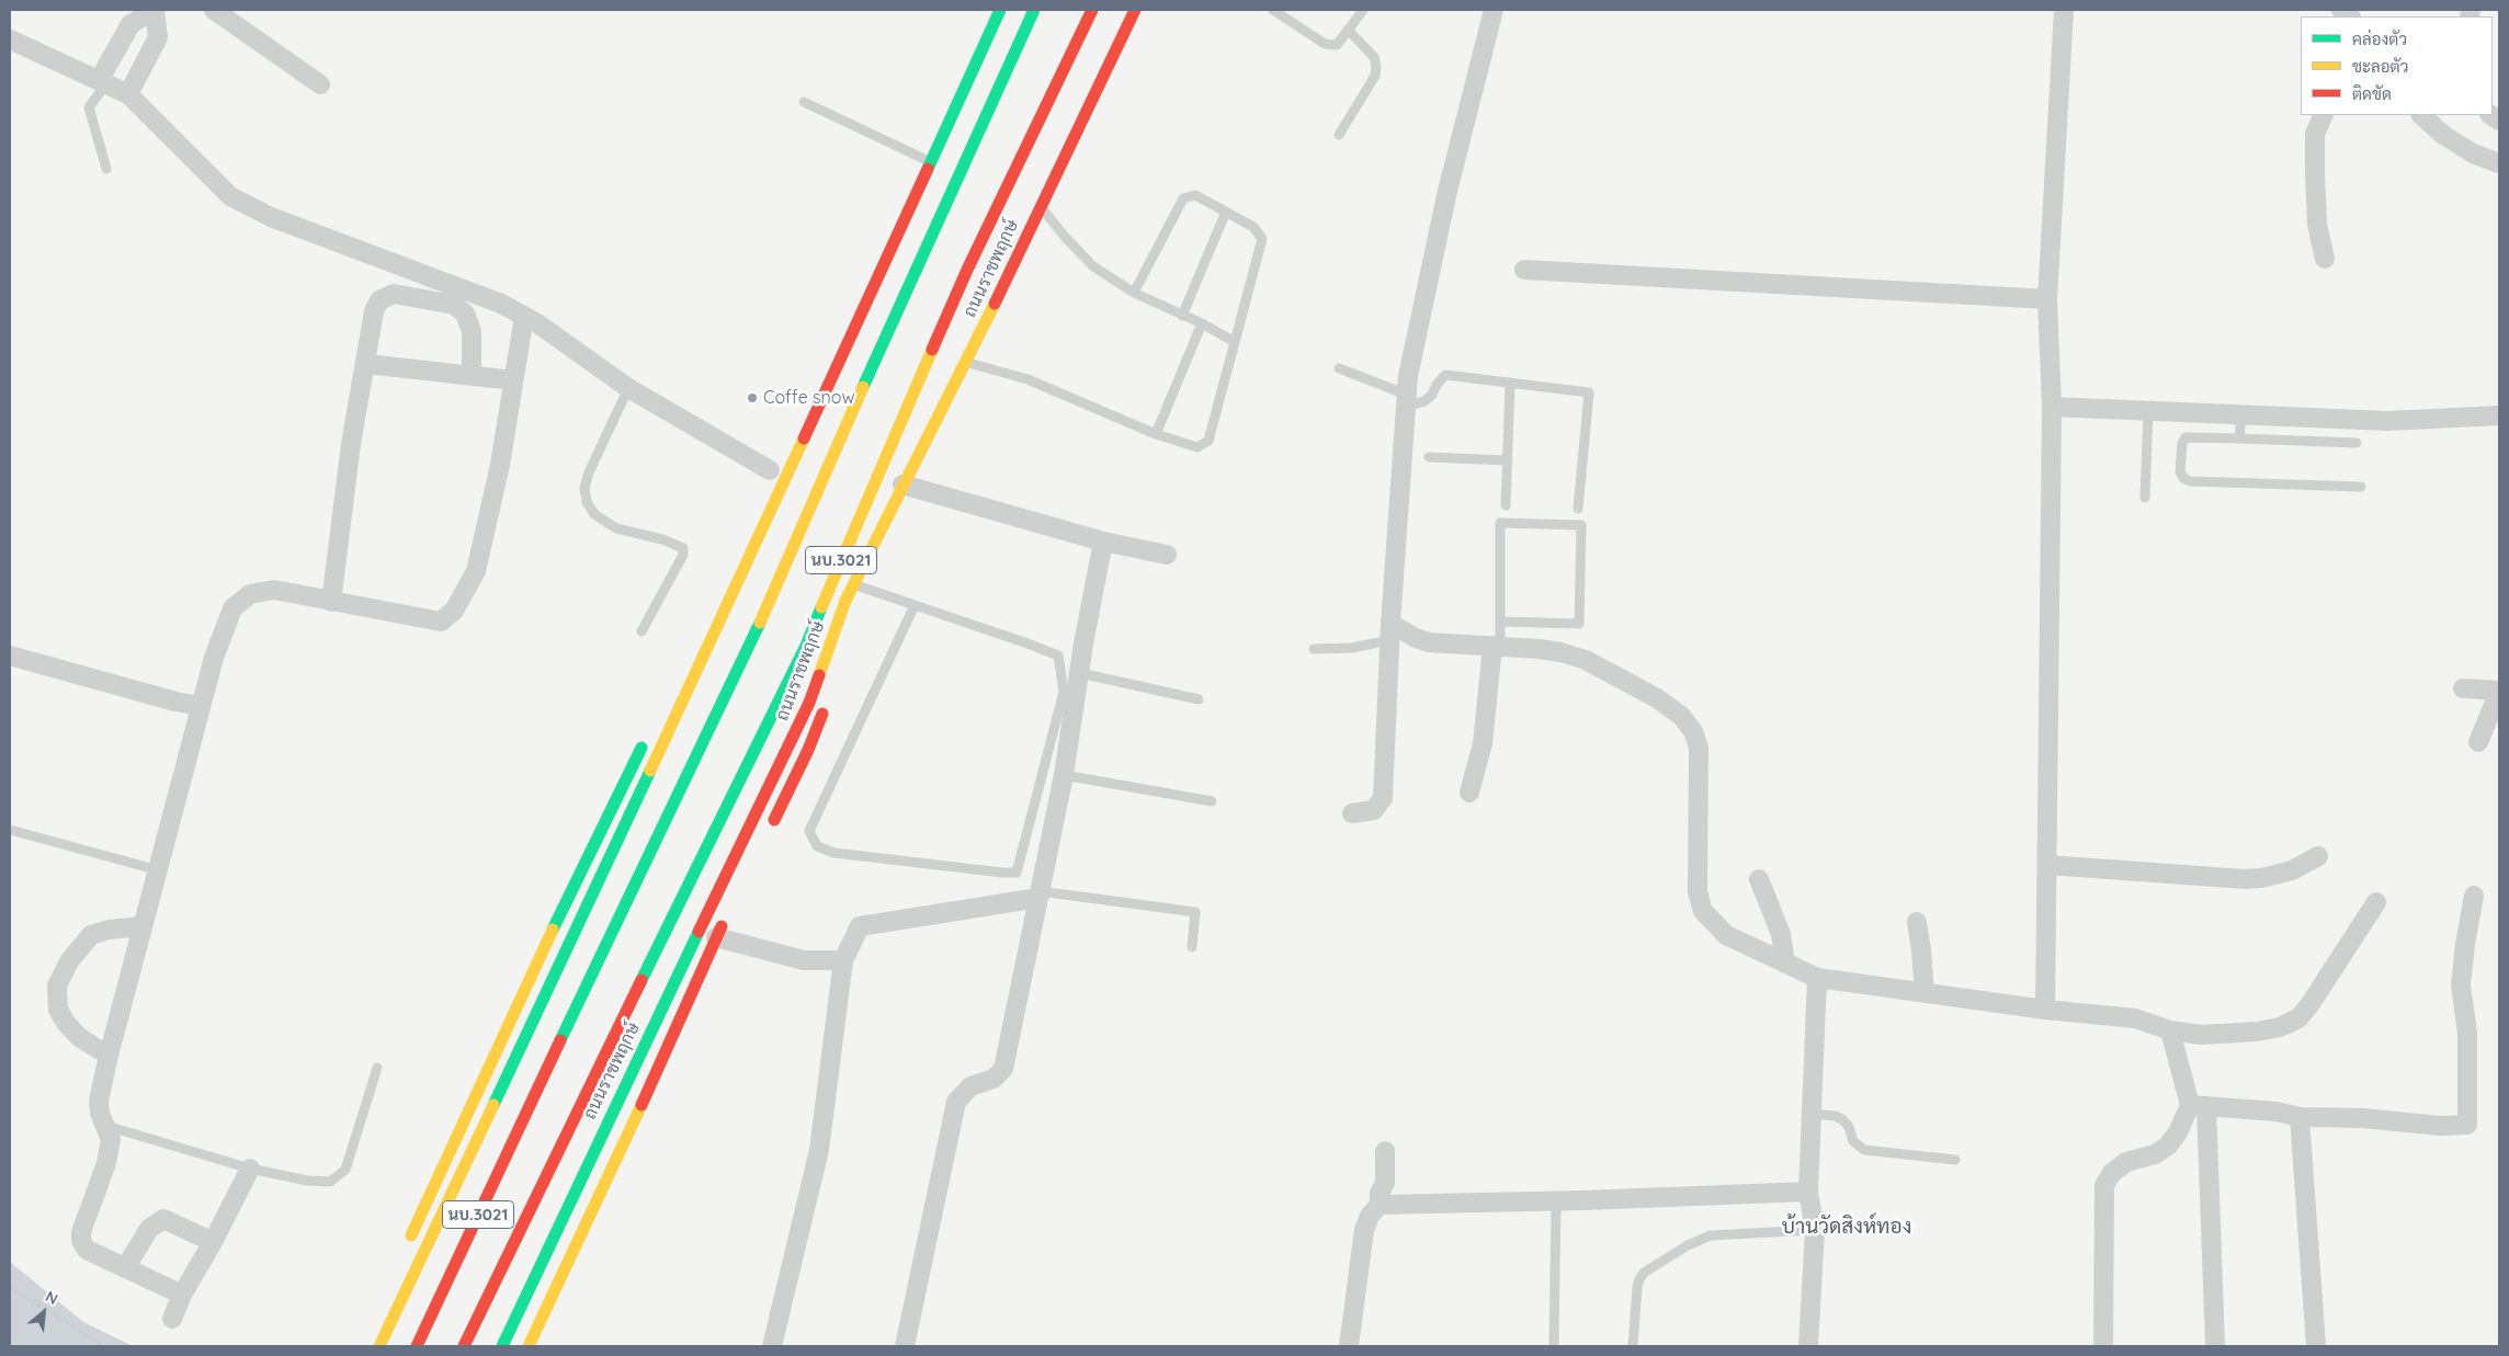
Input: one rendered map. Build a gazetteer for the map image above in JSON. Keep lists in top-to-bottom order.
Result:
{
  "streets": {
    "main road": ["ถนนราชพฤกษ์", "นบ.3021"]
  },
  "districts": ["บ้านวัดสิงห์ทอง"],
  "places": ["Coffe snow"],
  "legend": ["คล่องตัว", "ชะลอตัว", "ติดขัด"],
  "north": "top right"
}
